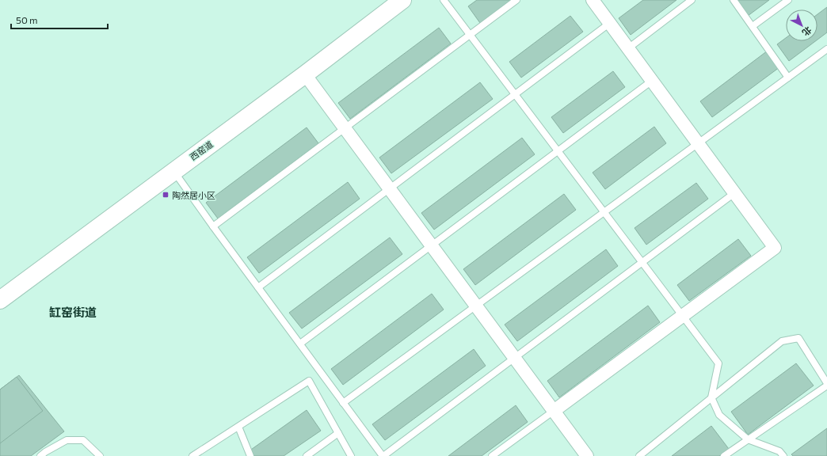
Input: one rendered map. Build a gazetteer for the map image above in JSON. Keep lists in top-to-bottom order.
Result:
{
  "streets": {
    "street": ["西窑道"]
  },
  "districts": ["缸窑街道"],
  "places": {
    "transit": ["陶然居小区"]
  },
  "scale_bar": "50 m",
  "north": "bottom right"
}
